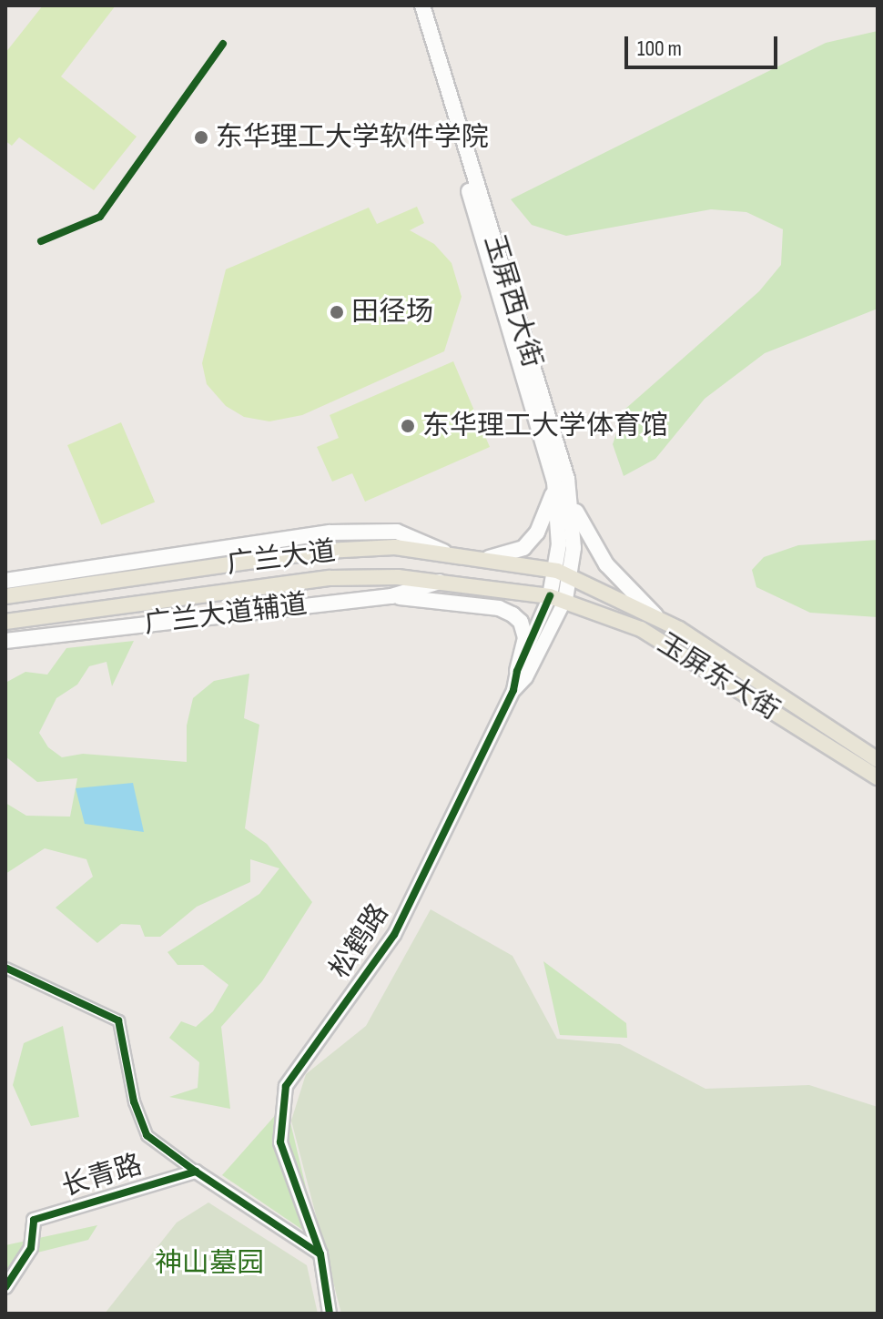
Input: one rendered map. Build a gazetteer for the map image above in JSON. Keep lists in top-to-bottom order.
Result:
{
  "streets": {
    "main road": [
      "玉屏西大街",
      "广兰大道",
      "广兰大道辅道",
      "玉屏东大街"
    ],
    "street": ["松鹤路", "长青路"]
  },
  "crossings": [
    ["玉屏西大街", "广兰大道"],
    ["玉屏西大街", "玉屏东大街"],
    ["玉屏西大街", "松鹤路"],
    ["广兰大道", "广兰大道辅道"],
    ["广兰大道", "玉屏东大街"],
    ["广兰大道", "松鹤路"],
    ["玉屏东大街", "松鹤路"]
  ],
  "parks": ["神山墓园"],
  "places": ["东华理工大学软件学院", "田径场", "东华理工大学体育馆"],
  "scale_bar": "100 m"
}
